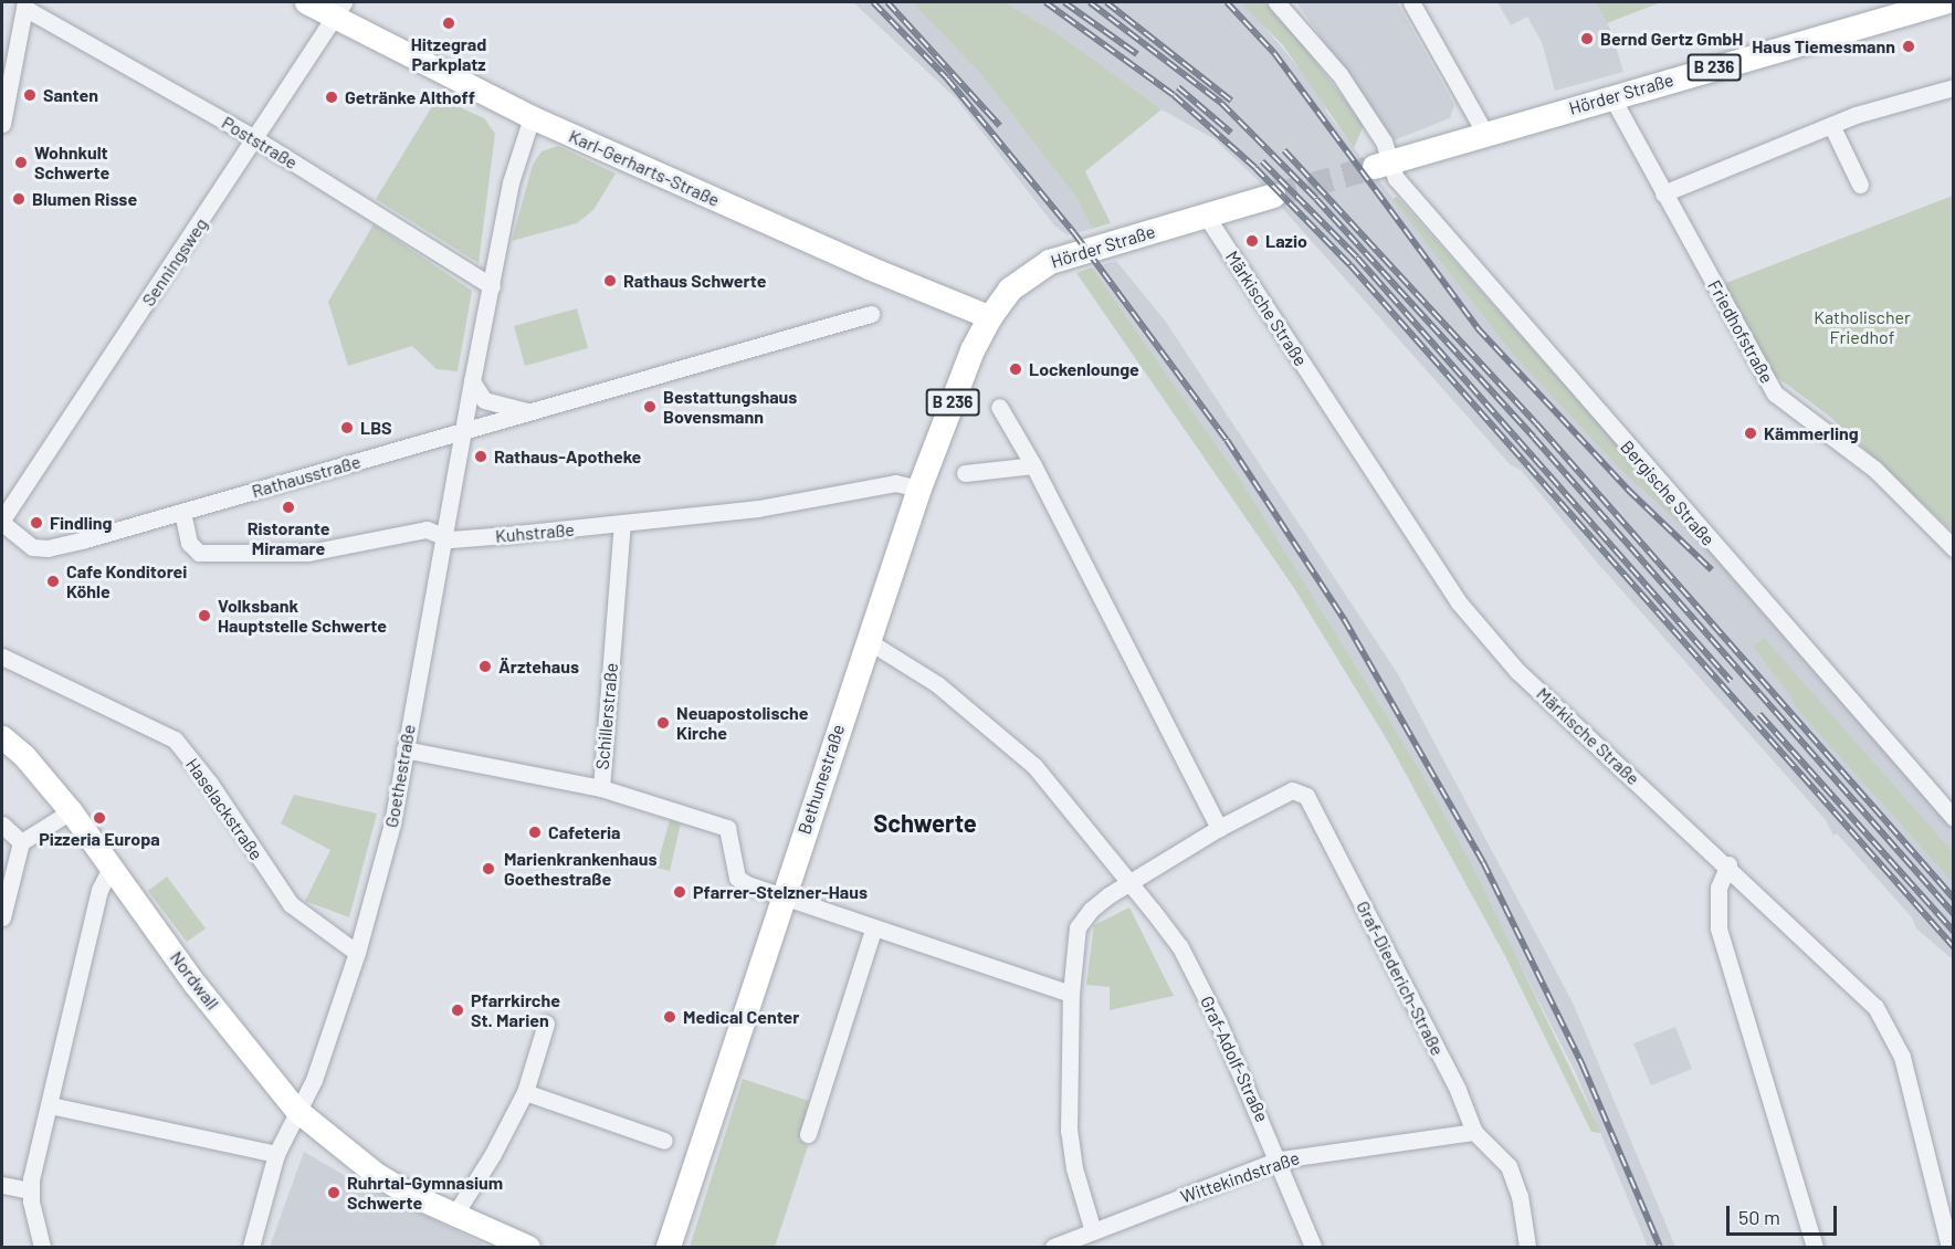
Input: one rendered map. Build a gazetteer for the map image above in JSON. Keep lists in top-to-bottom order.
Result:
{
  "streets": {
    "main road": [
      "B 236",
      "Hörder Straße",
      "Karl-Gerharts-Straße",
      "Bethunestraße",
      "Nordwall"
    ],
    "street": [
      "Poststraße",
      "Senningsweg",
      "Märkische Straße",
      "Friedhofstraße",
      "Rathausstraße",
      "Bergische Straße",
      "Kuhstraße",
      "Schillerstraße",
      "Goethestraße",
      "Haselackstraße",
      "Graf-Diederich-Straße",
      "Graf-Adolf-Straße",
      "Wittekindstraße"
    ]
  },
  "crossings": [
    ["Hörder Straße", "Karl-Gerharts-Straße"],
    ["Hörder Straße", "Märkische Straße"],
    ["Hörder Straße", "Friedhofstraße"],
    ["Hörder Straße", "Bergische Straße"],
    ["Hörder Straße", "Bethunestraße"],
    ["Poststraße", "Senningsweg"],
    ["Poststraße", "Goethestraße"],
    ["Karl-Gerharts-Straße", "Senningsweg"],
    ["Karl-Gerharts-Straße", "Goethestraße"],
    ["Karl-Gerharts-Straße", "Bethunestraße"],
    ["Senningsweg", "Rathausstraße"],
    ["Rathausstraße", "Kuhstraße"],
    ["Rathausstraße", "Goethestraße"],
    ["Kuhstraße", "Schillerstraße"],
    ["Kuhstraße", "Goethestraße"],
    ["Kuhstraße", "Bethunestraße"],
    ["Schillerstraße", "Goethestraße"],
    ["Goethestraße", "Haselackstraße"],
    ["Goethestraße", "Nordwall"],
    ["Bethunestraße", "Graf-Adolf-Straße"],
    ["Graf-Diederich-Straße", "Graf-Adolf-Straße"],
    ["Graf-Diederich-Straße", "Wittekindstraße"],
    ["Graf-Adolf-Straße", "Wittekindstraße"]
  ],
  "districts": ["Schwerte"],
  "parks": ["Katholischer Friedhof"],
  "places": [
    "Hitzegrad Parkplatz",
    "Bernd Gertz GmbH",
    "Haus Tiemesmann",
    "Santen",
    "Getränke Althoff",
    "Wohnkult Schwerte",
    "Blumen Risse",
    "Lazio",
    "Rathaus Schwerte",
    "Lockenlounge",
    "Bestattungshaus Bovensmann",
    "LBS",
    "Kämmerling",
    "Rathaus-Apotheke",
    "Ristorante Miramare",
    "Findling",
    "Cafe Konditorei Köhle",
    "Volksbank Hauptstelle Schwerte",
    "Ärztehaus",
    "Neuapostolische Kirche",
    "Pizzeria Europa",
    "Cafeteria",
    "Marienkrankenhaus Goethestraße",
    "Pfarrer-Stelzner-Haus",
    "Pfarrkirche St. Marien",
    "Medical Center",
    "Ruhrtal-Gymnasium Schwerte"
  ],
  "scale_bar": "50 m"
}
